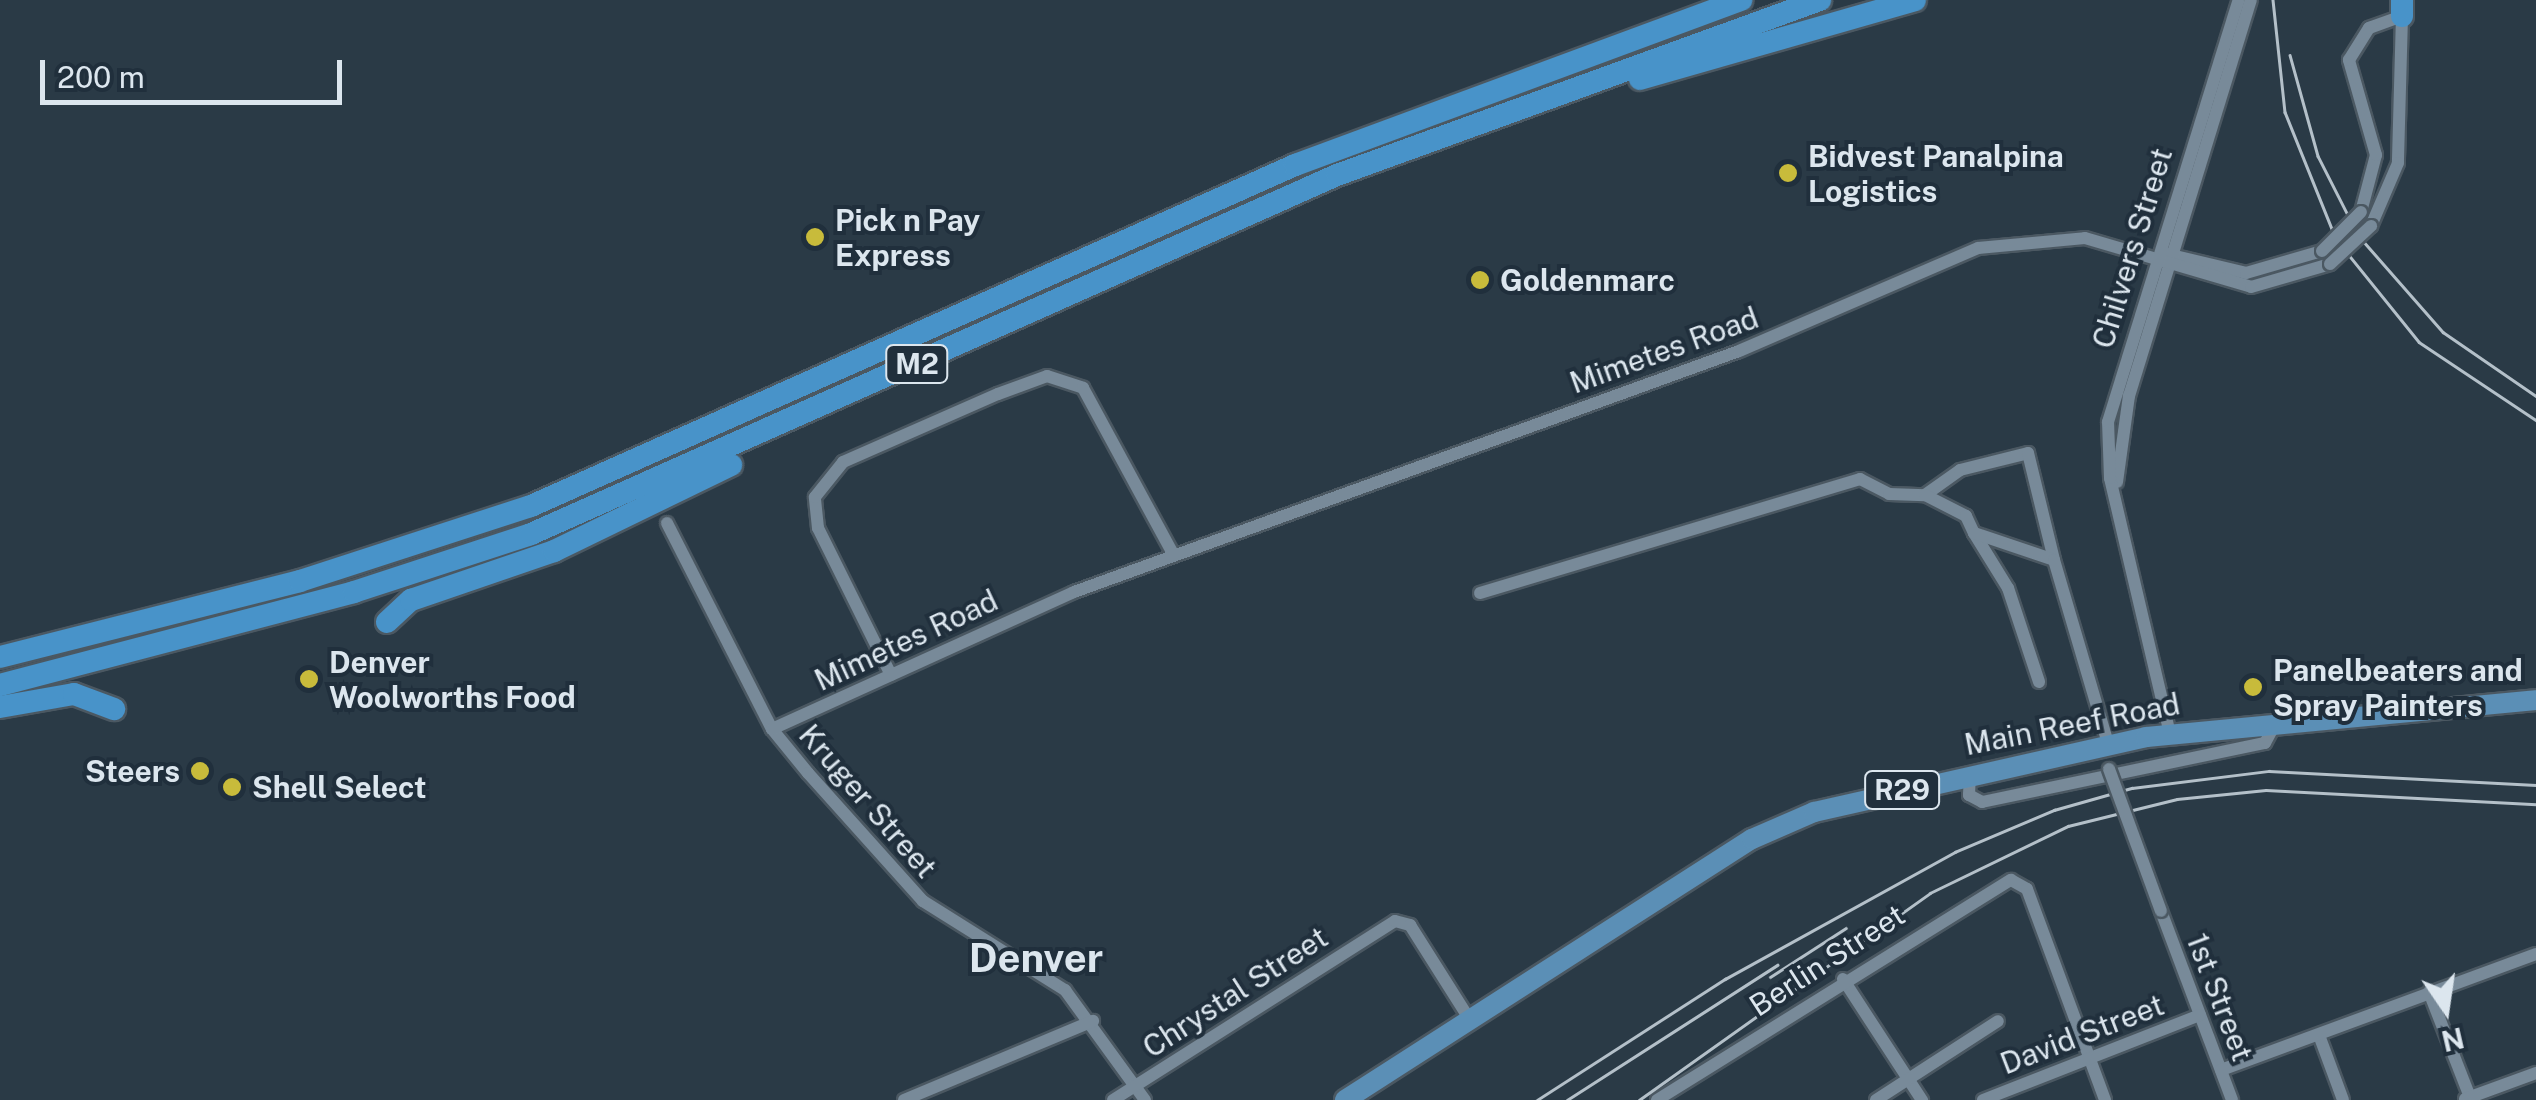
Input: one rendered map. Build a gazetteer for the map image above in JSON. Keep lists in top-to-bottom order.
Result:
{
  "streets": {
    "highway": ["M2"],
    "main road": ["Main Reef Road", "R29"],
    "street": [
      "Chilvers Street",
      "Mimetes Road",
      "Kruger Street",
      "Berlin Street",
      "Chrystal Street",
      "1st Street",
      "David Street"
    ]
  },
  "crossings": [
    ["Chilvers Street", "Mimetes Road"],
    ["Chilvers Street", "Main Reef Road"],
    ["Mimetes Road", "Kruger Street"],
    ["Main Reef Road", "Chrystal Street"],
    ["Kruger Street", "Chrystal Street"],
    ["Berlin Street", "David Street"],
    ["1st Street", "David Street"]
  ],
  "districts": ["Denver"],
  "places": [
    "Bidvest Panalpina Logistics",
    "Pick n Pay Express",
    "Goldenmarc",
    "Denver Woolworths Food",
    "Panelbeaters and Spray Painters",
    "Steers",
    "Shell Select"
  ],
  "scale_bar": "200 m",
  "north": "bottom"
}
